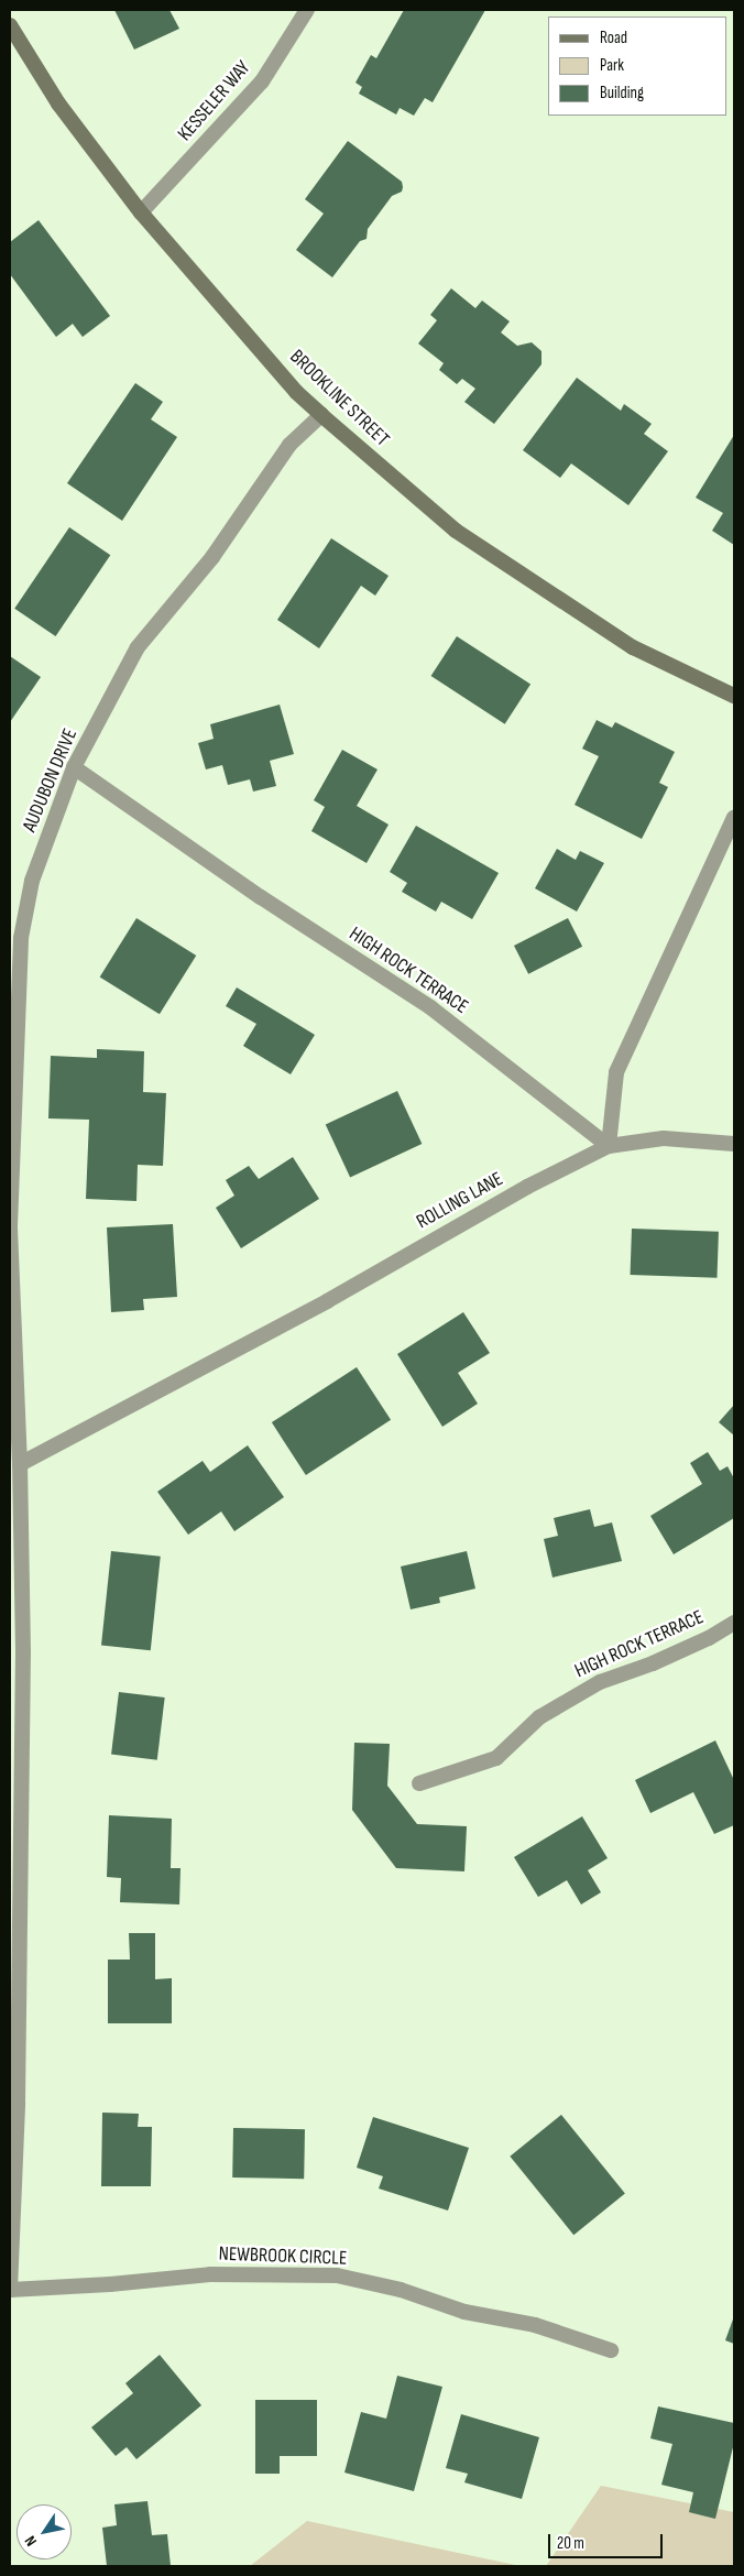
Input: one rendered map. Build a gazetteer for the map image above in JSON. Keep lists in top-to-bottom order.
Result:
{
  "streets": {
    "main road": ["BROOKLINE STREET"],
    "street": [
      "KESSELER WAY",
      "AUDUBON DRIVE",
      "HIGH ROCK TERRACE",
      "ROLLING LANE",
      "NEWBROOK CIRCLE"
    ]
  },
  "crossings": [
    ["KESSELER WAY", "BROOKLINE STREET"],
    ["BROOKLINE STREET", "AUDUBON DRIVE"],
    ["AUDUBON DRIVE", "HIGH ROCK TERRACE"],
    ["AUDUBON DRIVE", "ROLLING LANE"],
    ["AUDUBON DRIVE", "NEWBROOK CIRCLE"],
    ["HIGH ROCK TERRACE", "ROLLING LANE"]
  ],
  "legend": ["Road", "Park", "Building"],
  "scale_bar": "20 m",
  "north": "bottom left"
}
